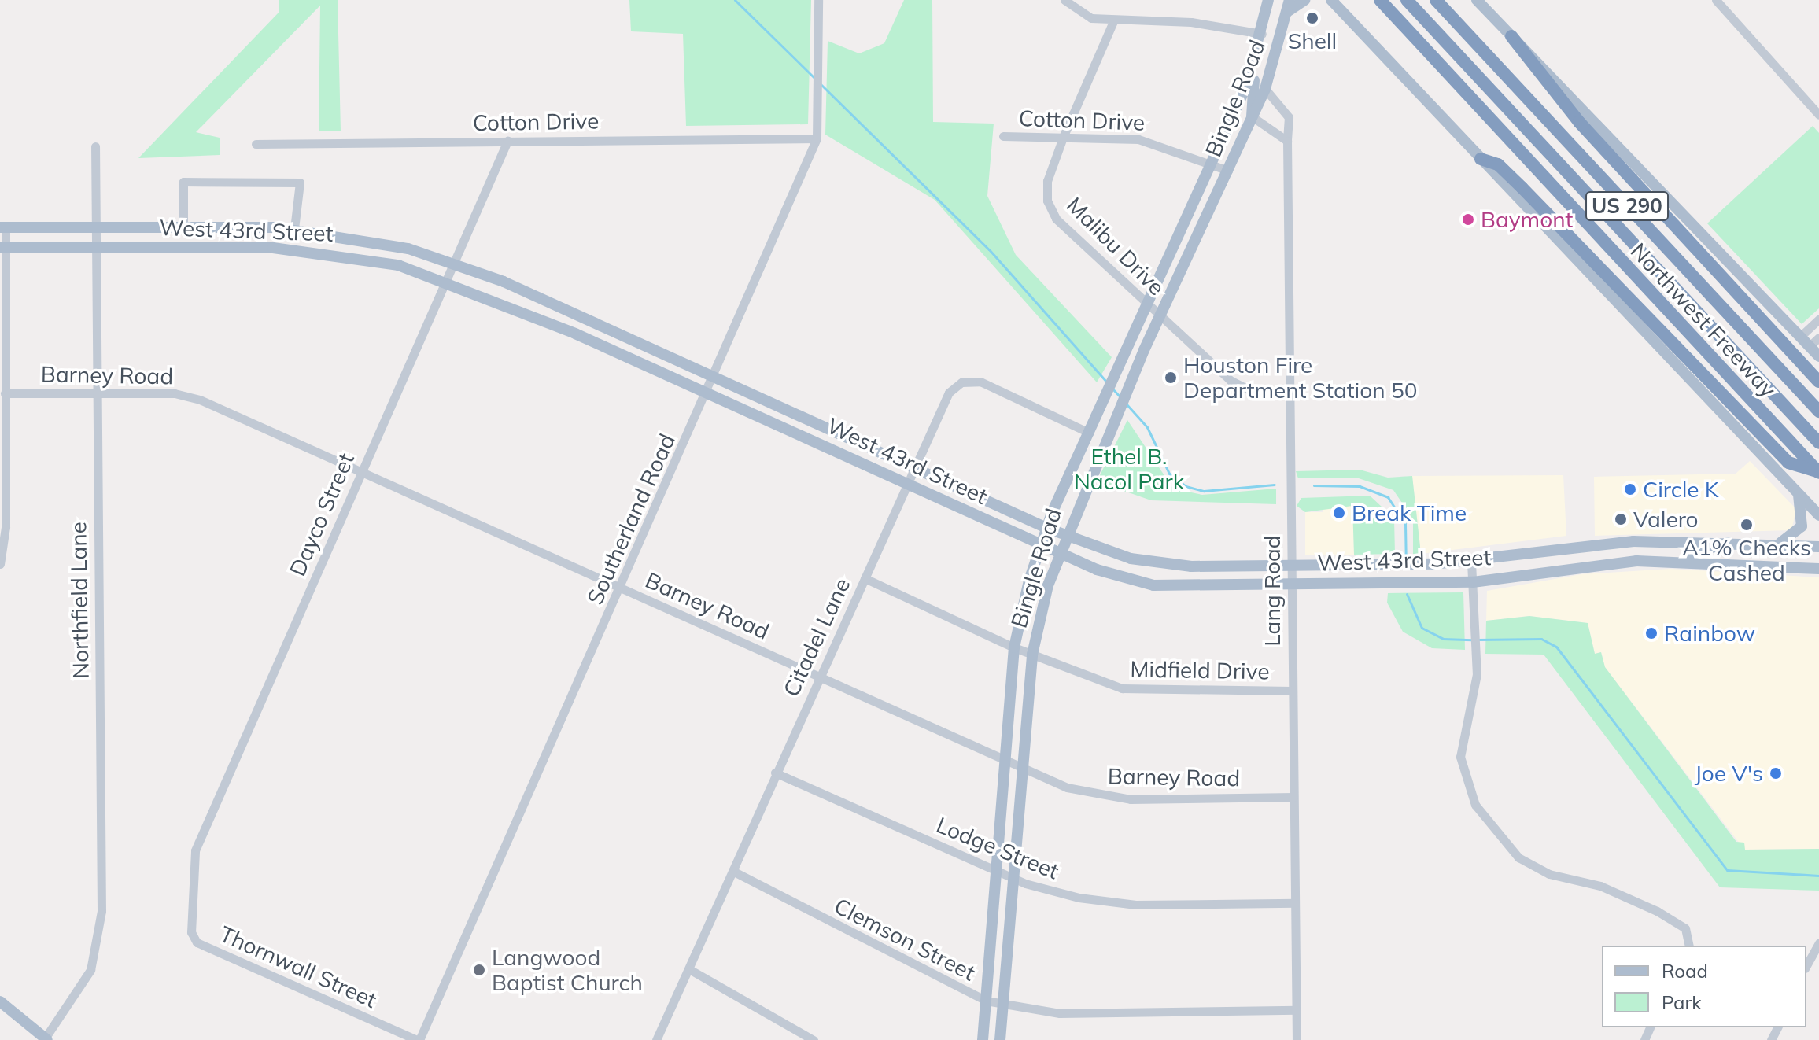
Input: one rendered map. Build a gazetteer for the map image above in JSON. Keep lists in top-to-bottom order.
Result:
{
  "streets": {
    "highway": ["US 290", "Northwest Freeway"],
    "main road": ["Bingle Road", "West 43rd Street"],
    "street": [
      "Cotton Drive",
      "Malibu Drive",
      "Barney Road",
      "Dayco Street",
      "Southerland Road",
      "Lang Road",
      "Northfield Lane",
      "Citadel Lane",
      "Midfield Drive",
      "Lodge Street",
      "Clemson Street",
      "Thornwall Street"
    ]
  },
  "crossings": [
    ["Bingle Road", "Cotton Drive"],
    ["Bingle Road", "West 43rd Street"],
    ["Bingle Road", "Malibu Drive"],
    ["Bingle Road", "Barney Road"],
    ["Bingle Road", "Lang Road"],
    ["Bingle Road", "Citadel Lane"],
    ["Bingle Road", "Midfield Drive"],
    ["Bingle Road", "Lodge Street"],
    ["Bingle Road", "Clemson Street"],
    ["Cotton Drive", "Malibu Drive"],
    ["Cotton Drive", "Dayco Street"],
    ["Cotton Drive", "Southerland Road"],
    ["West 43rd Street", "Dayco Street"],
    ["West 43rd Street", "Southerland Road"],
    ["West 43rd Street", "Lang Road"],
    ["West 43rd Street", "Northfield Lane"],
    ["West 43rd Street", "Citadel Lane"],
    ["Malibu Drive", "Lang Road"],
    ["Barney Road", "Dayco Street"],
    ["Barney Road", "Southerland Road"],
    ["Barney Road", "Lang Road"],
    ["Barney Road", "Northfield Lane"],
    ["Barney Road", "Citadel Lane"],
    ["Dayco Street", "Thornwall Street"],
    ["Southerland Road", "Thornwall Street"],
    ["Lang Road", "Midfield Drive"],
    ["Lang Road", "Lodge Street"],
    ["Lang Road", "Clemson Street"],
    ["Citadel Lane", "Midfield Drive"],
    ["Citadel Lane", "Lodge Street"],
    ["Citadel Lane", "Clemson Street"]
  ],
  "parks": ["Ethel B. Nacol Park"],
  "places": [
    "Shell",
    "Baymont",
    "Houston Fire Department Station 50",
    "Circle K",
    "Break Time",
    "Valero",
    "A1% Checks Cashed",
    "Rainbow",
    "Joe V's",
    "Langwood Baptist Church"
  ],
  "legend": ["Road", "Park"]
}
